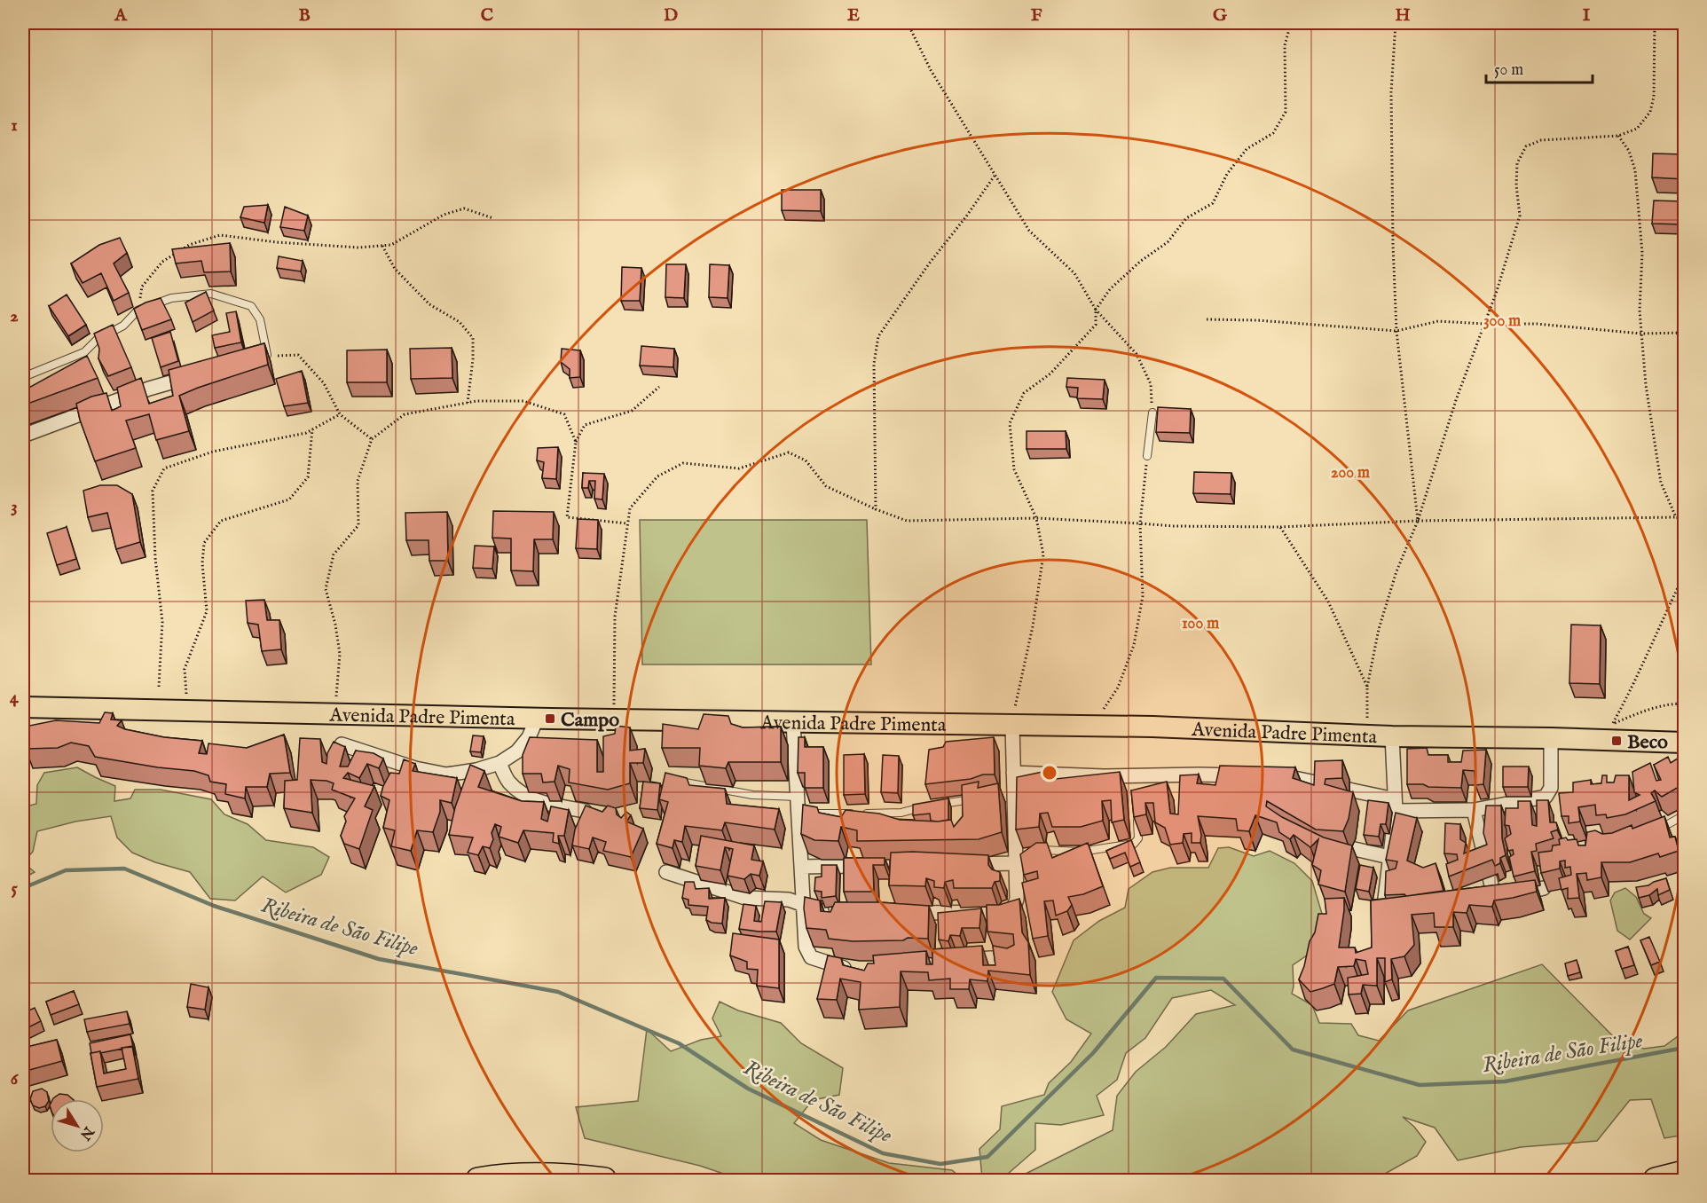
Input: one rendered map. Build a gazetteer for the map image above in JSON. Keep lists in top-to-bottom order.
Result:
{
  "streets": {
    "main road": ["Avenida Padre Pimenta"]
  },
  "water": ["Ribeira de São Filipe"],
  "places": {
    "transit": ["Campo", "Beco"]
  },
  "scale_bar": "50 m",
  "north": "bottom right",
  "grid": {
    "columns": [
      "A",
      "B",
      "C",
      "D",
      "E",
      "F",
      "G",
      "H",
      "I"
    ],
    "rows": [
      "1",
      "2",
      "3",
      "4",
      "5",
      "6"
    ]
  },
  "rings": ["300 m", "200 m", "100 m"]
}
